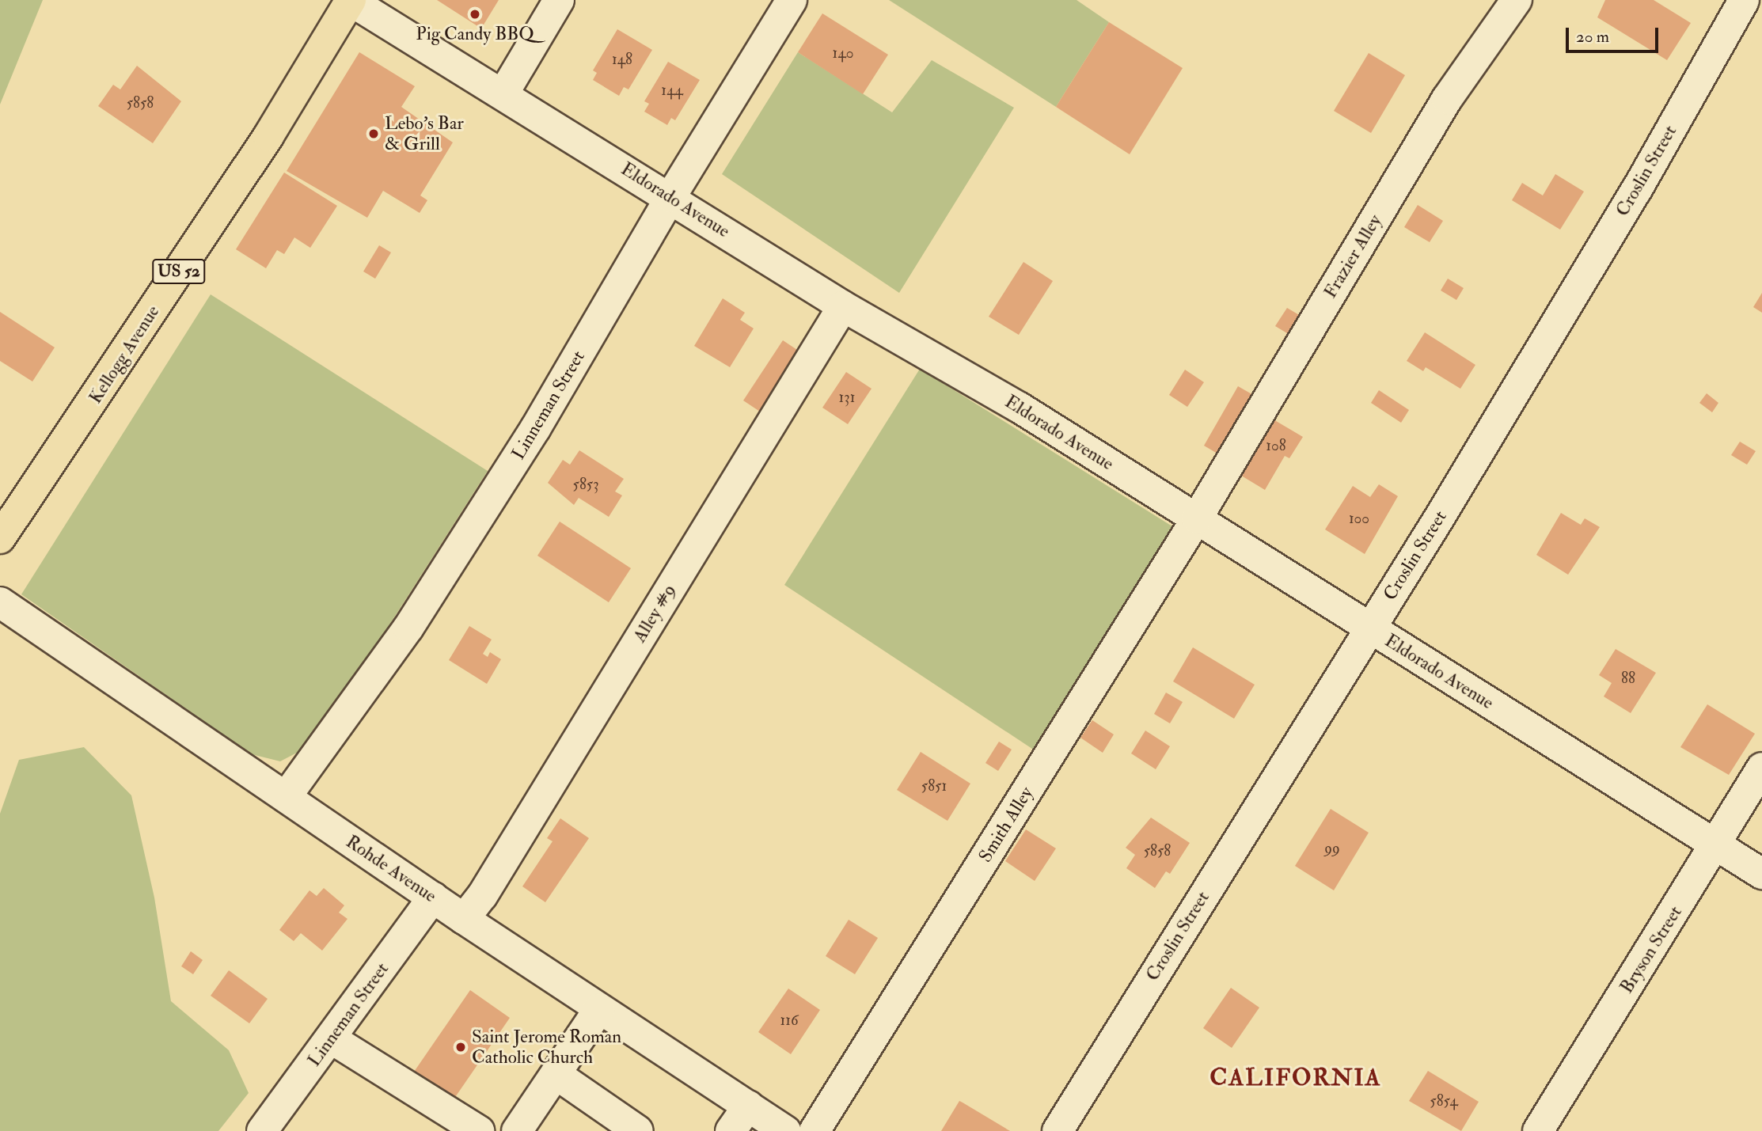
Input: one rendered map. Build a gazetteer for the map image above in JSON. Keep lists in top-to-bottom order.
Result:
{
  "streets": {
    "main road": ["US 52", "Kellogg Avenue"],
    "street": [
      "Croslin Street",
      "Eldorado Avenue",
      "Frazier Alley",
      "Linneman Street",
      "Alley #9",
      "Smith Alley",
      "Rohde Avenue",
      "Bryson Street"
    ]
  },
  "crossings": [
    ["Croslin Street", "Eldorado Avenue"],
    ["Eldorado Avenue", "Frazier Alley"],
    ["Eldorado Avenue", "Kellogg Avenue"],
    ["Eldorado Avenue", "Linneman Street"],
    ["Eldorado Avenue", "Alley #9"],
    ["Eldorado Avenue", "Smith Alley"],
    ["Eldorado Avenue", "Bryson Street"],
    ["Frazier Alley", "Smith Alley"],
    ["Linneman Street", "Rohde Avenue"],
    ["Alley #9", "Rohde Avenue"]
  ],
  "districts": ["CALIFORNIA"],
  "places": ["Pig Candy BBQ", "Lebo's Bar & Grill", "Saint Jerome Roman Catholic Church"],
  "house_numbers": [
    "140",
    "148",
    "144",
    "5858",
    "131",
    "108",
    "5853",
    "100",
    "88",
    "5851",
    "99",
    "5858",
    "116",
    "5854"
  ],
  "scale_bar": "20 m"
}
